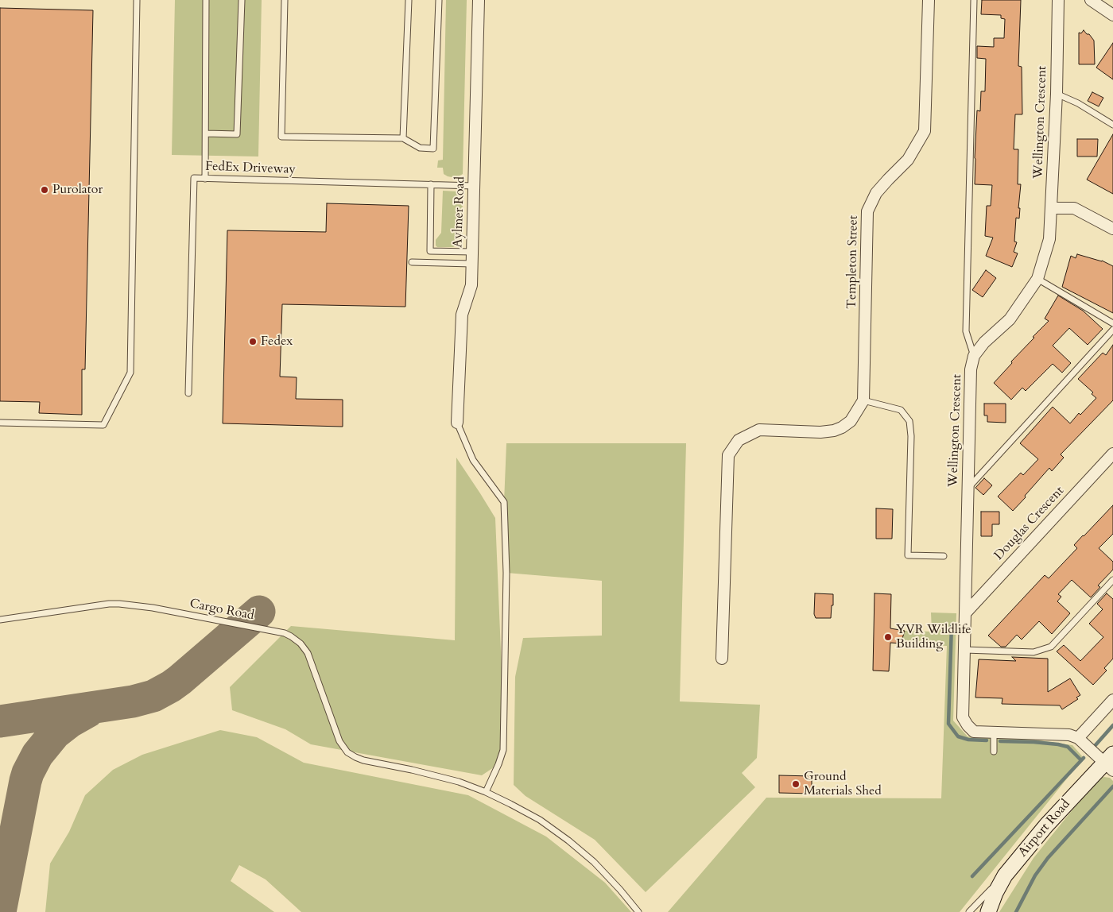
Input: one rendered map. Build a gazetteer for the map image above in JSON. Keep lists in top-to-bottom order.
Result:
{
  "streets": {
    "street": [
      "Wellington Crescent",
      "Aylmer Road",
      "Templeton Street",
      "Douglas Crescent",
      "Airport Road"
    ],
    "lane": ["FedEx Driveway", "Cargo Road"]
  },
  "crossings": [
    ["Wellington Crescent", "Douglas Crescent"],
    ["FedEx Driveway", "Aylmer Road"]
  ],
  "places": [
    "Purolator",
    "Fedex",
    "YVR Wildlife Building",
    "Ground Materials Shed"
  ]
}
